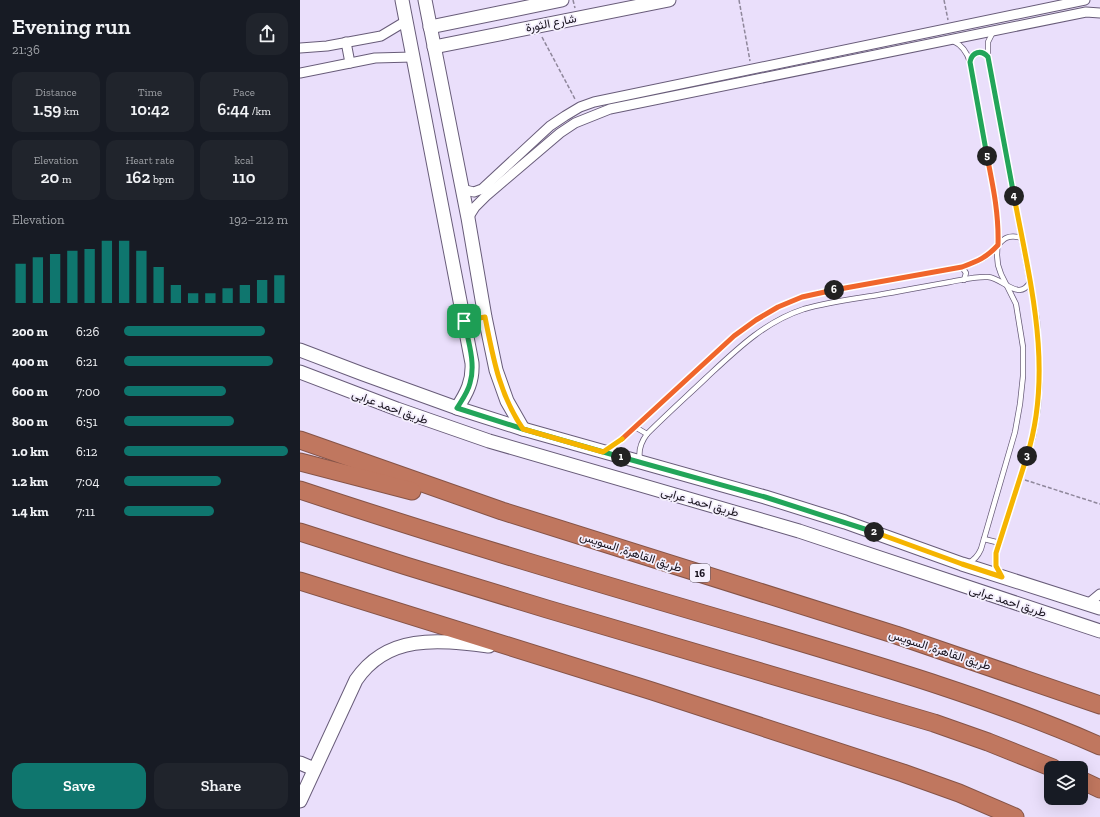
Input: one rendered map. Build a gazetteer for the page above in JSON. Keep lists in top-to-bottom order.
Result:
{
  "streets": {
    "highway": ["طريق القاهرة, السويس", "16"],
    "street": ["شارع الثورة", "طريق احمد عرابى"]
  },
  "page": {
    "heading": ["Evening run", "21:36"],
    "stats": [
      ["Distance", "1.59 km"],
      ["Time", "10:42"],
      ["Pace", "6:44 /km"],
      ["Elevation", "20 m"],
      ["Heart rate", "162 bpm"],
      ["kcal", "110"]
    ],
    "pins": [
      "5",
      "4",
      "6",
      "3",
      "1",
      "2"
    ],
    "chart": ["Elevation", "192–212 m"],
    "list": [
      {
        "name": "200 m",
        "note": "6:26"
      },
      {
        "name": "400 m",
        "note": "6:21"
      },
      {
        "name": "600 m",
        "note": "7:00"
      },
      {
        "name": "800 m",
        "note": "6:51"
      },
      {
        "name": "1.0 km",
        "note": "6:12"
      },
      {
        "name": "1.2 km",
        "note": "7:04"
      },
      {
        "name": "1.4 km",
        "note": "7:11"
      }
    ],
    "buttons": ["Save", "Share"]
  }
}
